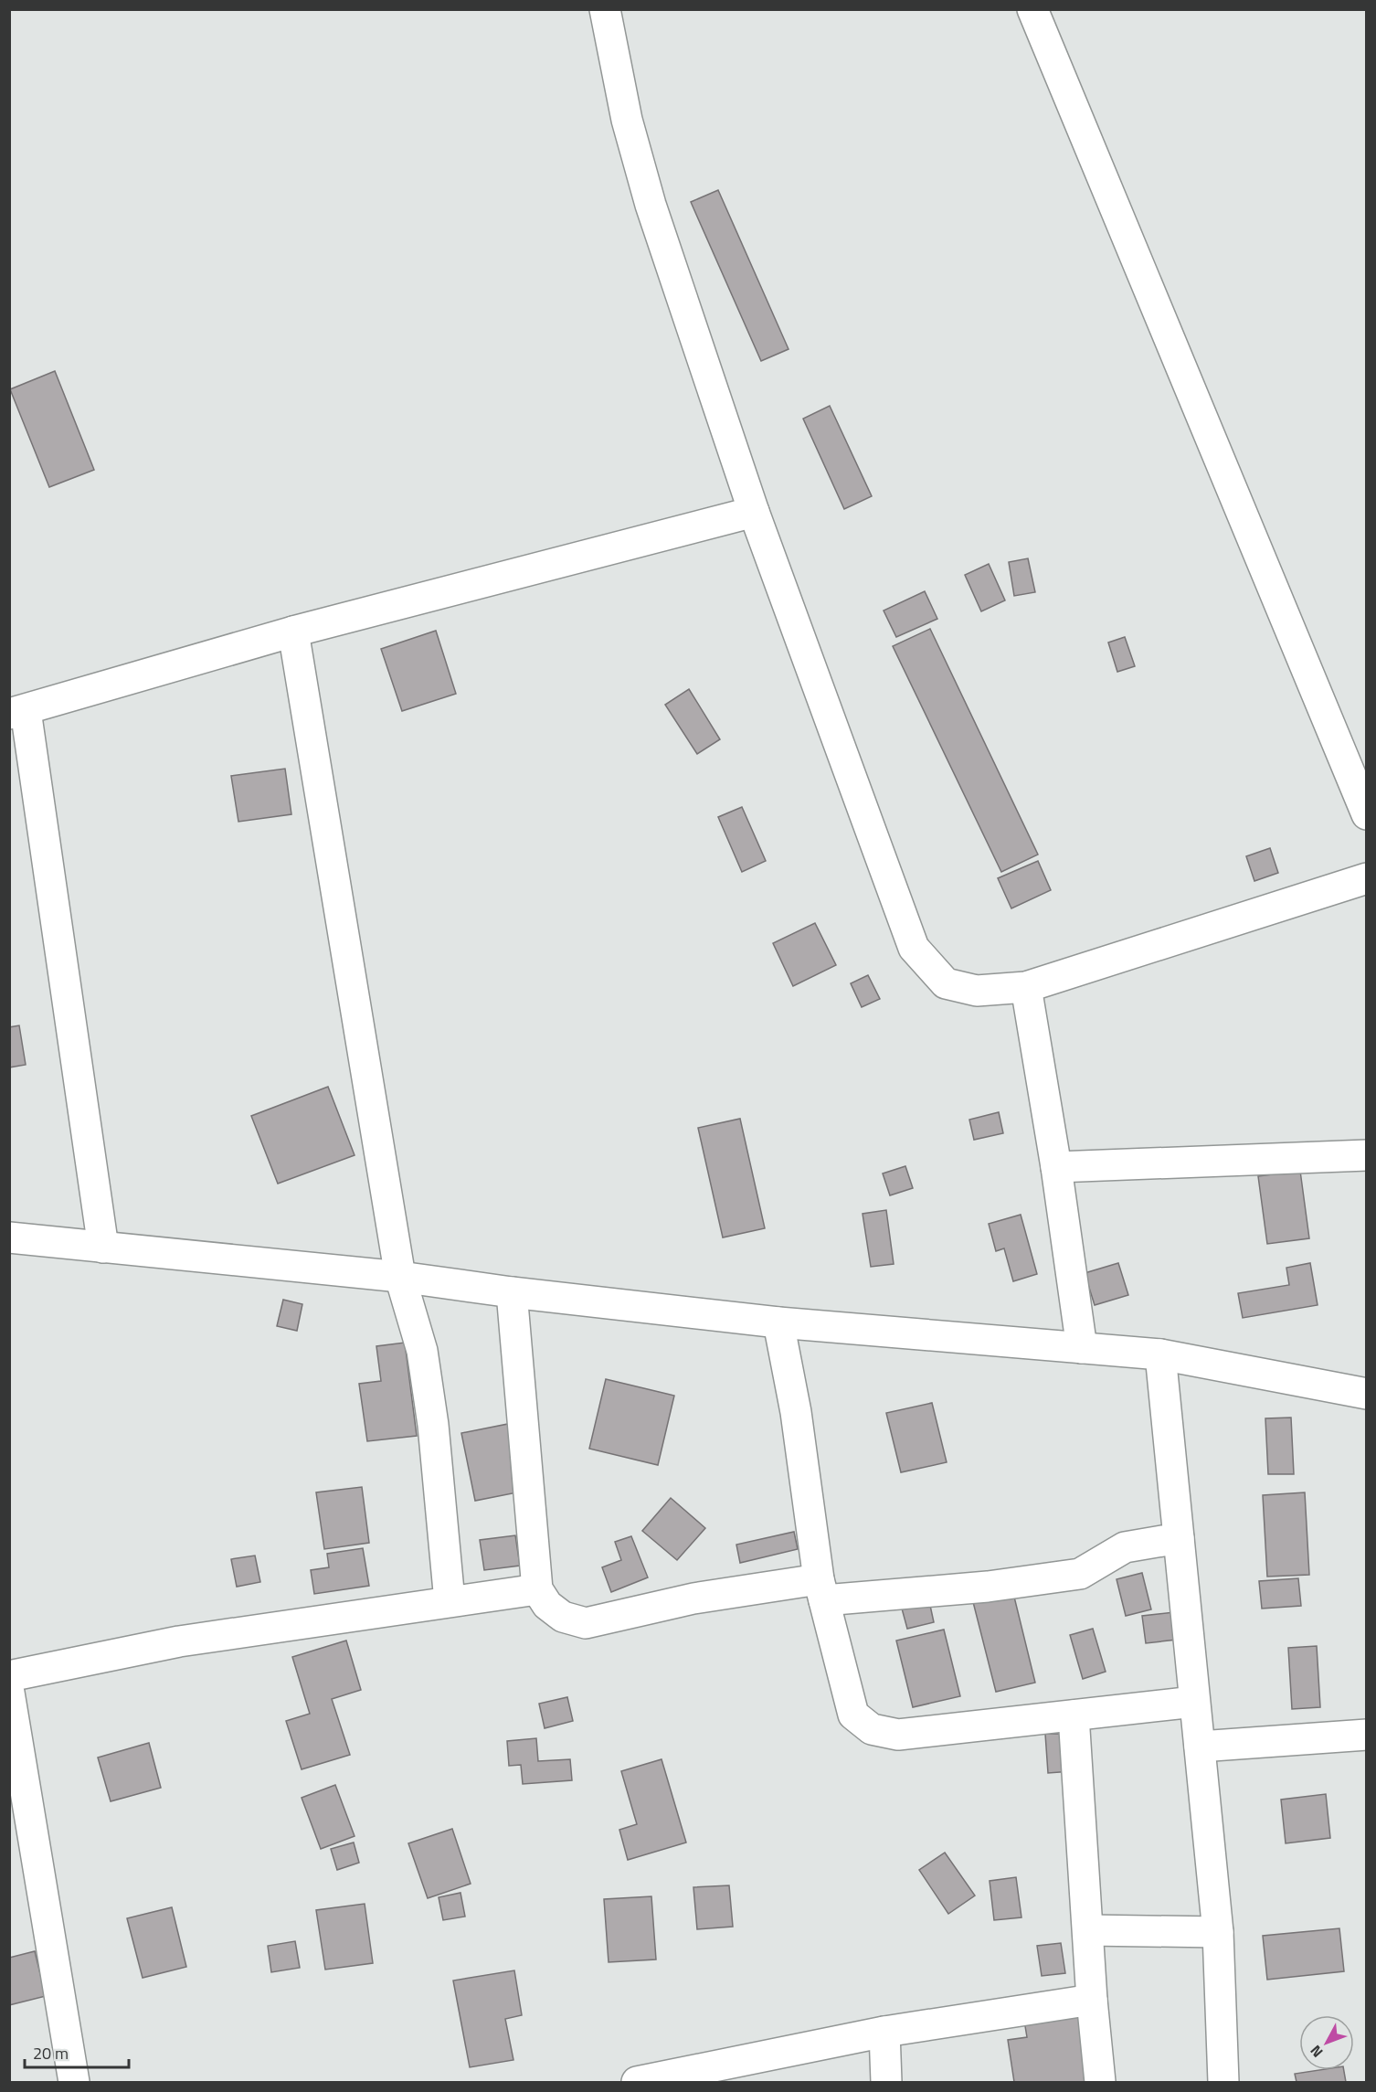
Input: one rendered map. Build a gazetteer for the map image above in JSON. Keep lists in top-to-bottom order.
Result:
{
  "scale_bar": "20 m",
  "north": "bottom left"
}
